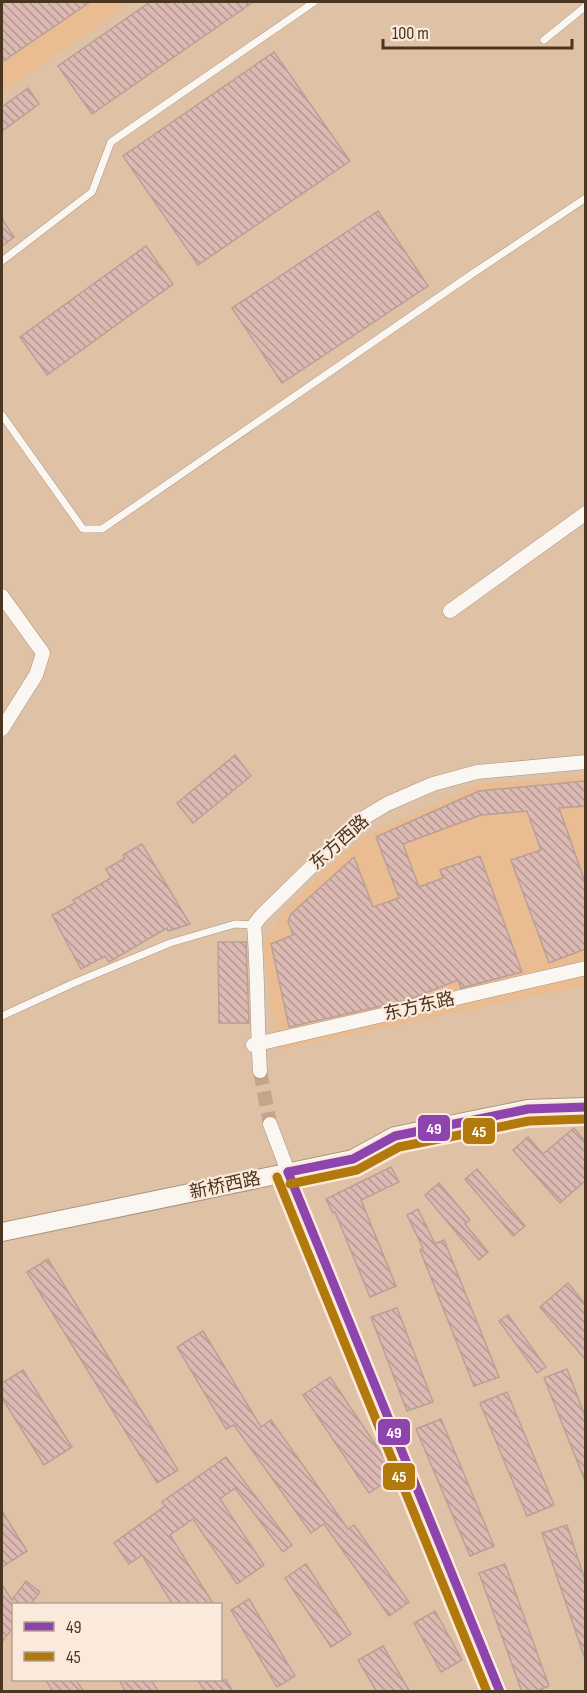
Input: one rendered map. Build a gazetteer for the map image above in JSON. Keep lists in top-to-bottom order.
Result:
{
  "streets": {
    "street": ["东方西路", "东方东路", "新桥西路"]
  },
  "lines": ["transit line 49", "transit line 45"],
  "legend": ["49", "45"],
  "scale_bar": "100 m"
}
